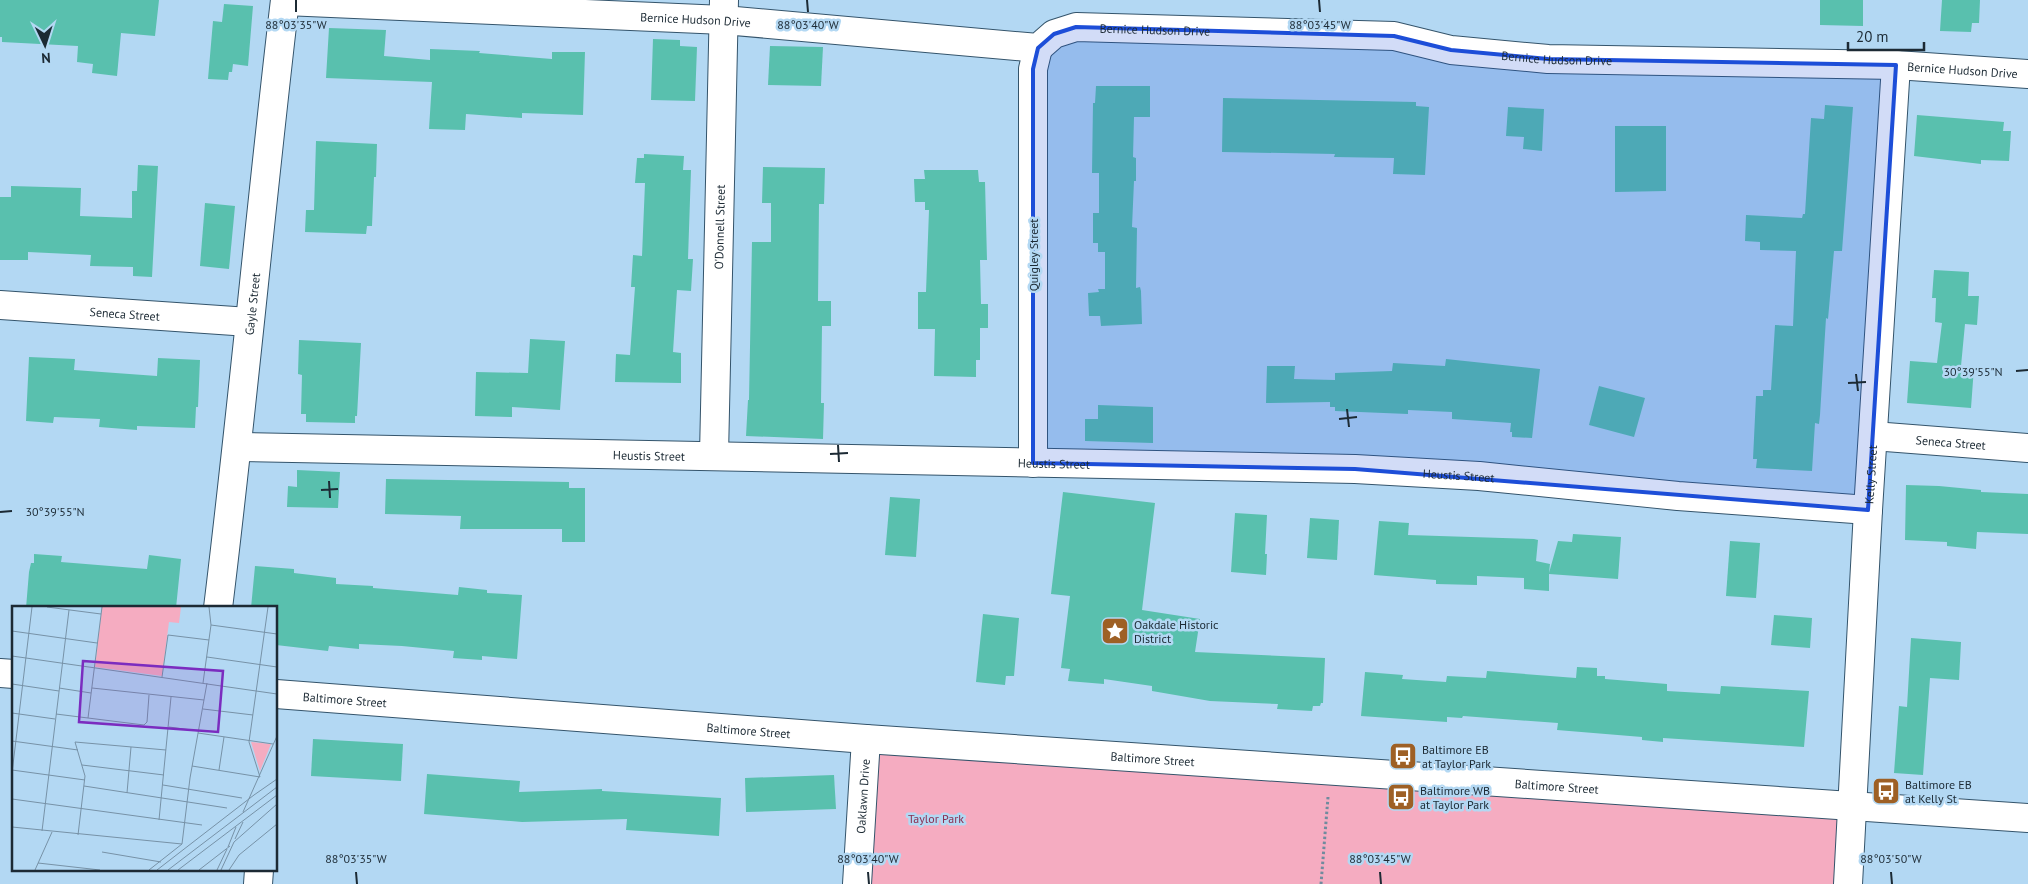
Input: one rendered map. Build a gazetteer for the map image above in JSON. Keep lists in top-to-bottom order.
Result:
{
  "streets": {
    "street": [
      "Bernice Hudson Drive",
      "O'Donnell Street",
      "Quigley Street",
      "Gayle Street",
      "Seneca Street",
      "Heustis Street",
      "Kelly Street",
      "Baltimore Street",
      "Oaklawn Drive"
    ]
  },
  "crossings": [
    ["Bernice Hudson Drive", "O'Donnell Street"],
    ["Bernice Hudson Drive", "Quigley Street"],
    ["Bernice Hudson Drive", "Gayle Street"],
    ["Bernice Hudson Drive", "Kelly Street"],
    ["O'Donnell Street", "Heustis Street"],
    ["Quigley Street", "Heustis Street"],
    ["Gayle Street", "Seneca Street"],
    ["Gayle Street", "Heustis Street"],
    ["Seneca Street", "Kelly Street"],
    ["Heustis Street", "Kelly Street"],
    ["Kelly Street", "Baltimore Street"],
    ["Baltimore Street", "Oaklawn Drive"]
  ],
  "parks": ["Taylor Park"],
  "places": {
    "place": ["Oakdale Historic District"],
    "bus stop": ["Baltimore EB at Taylor Park", "Baltimore EB at Kelly St", "Baltimore WB at Taylor Park"]
  },
  "scale_bar": "20 m",
  "north": "bottom",
  "coordinates": [
    "88°03'35\"W",
    "88°03'40\"W",
    "88°03'45\"W",
    "30°39'55\"N",
    "88°03'50\"W"
  ]
}
